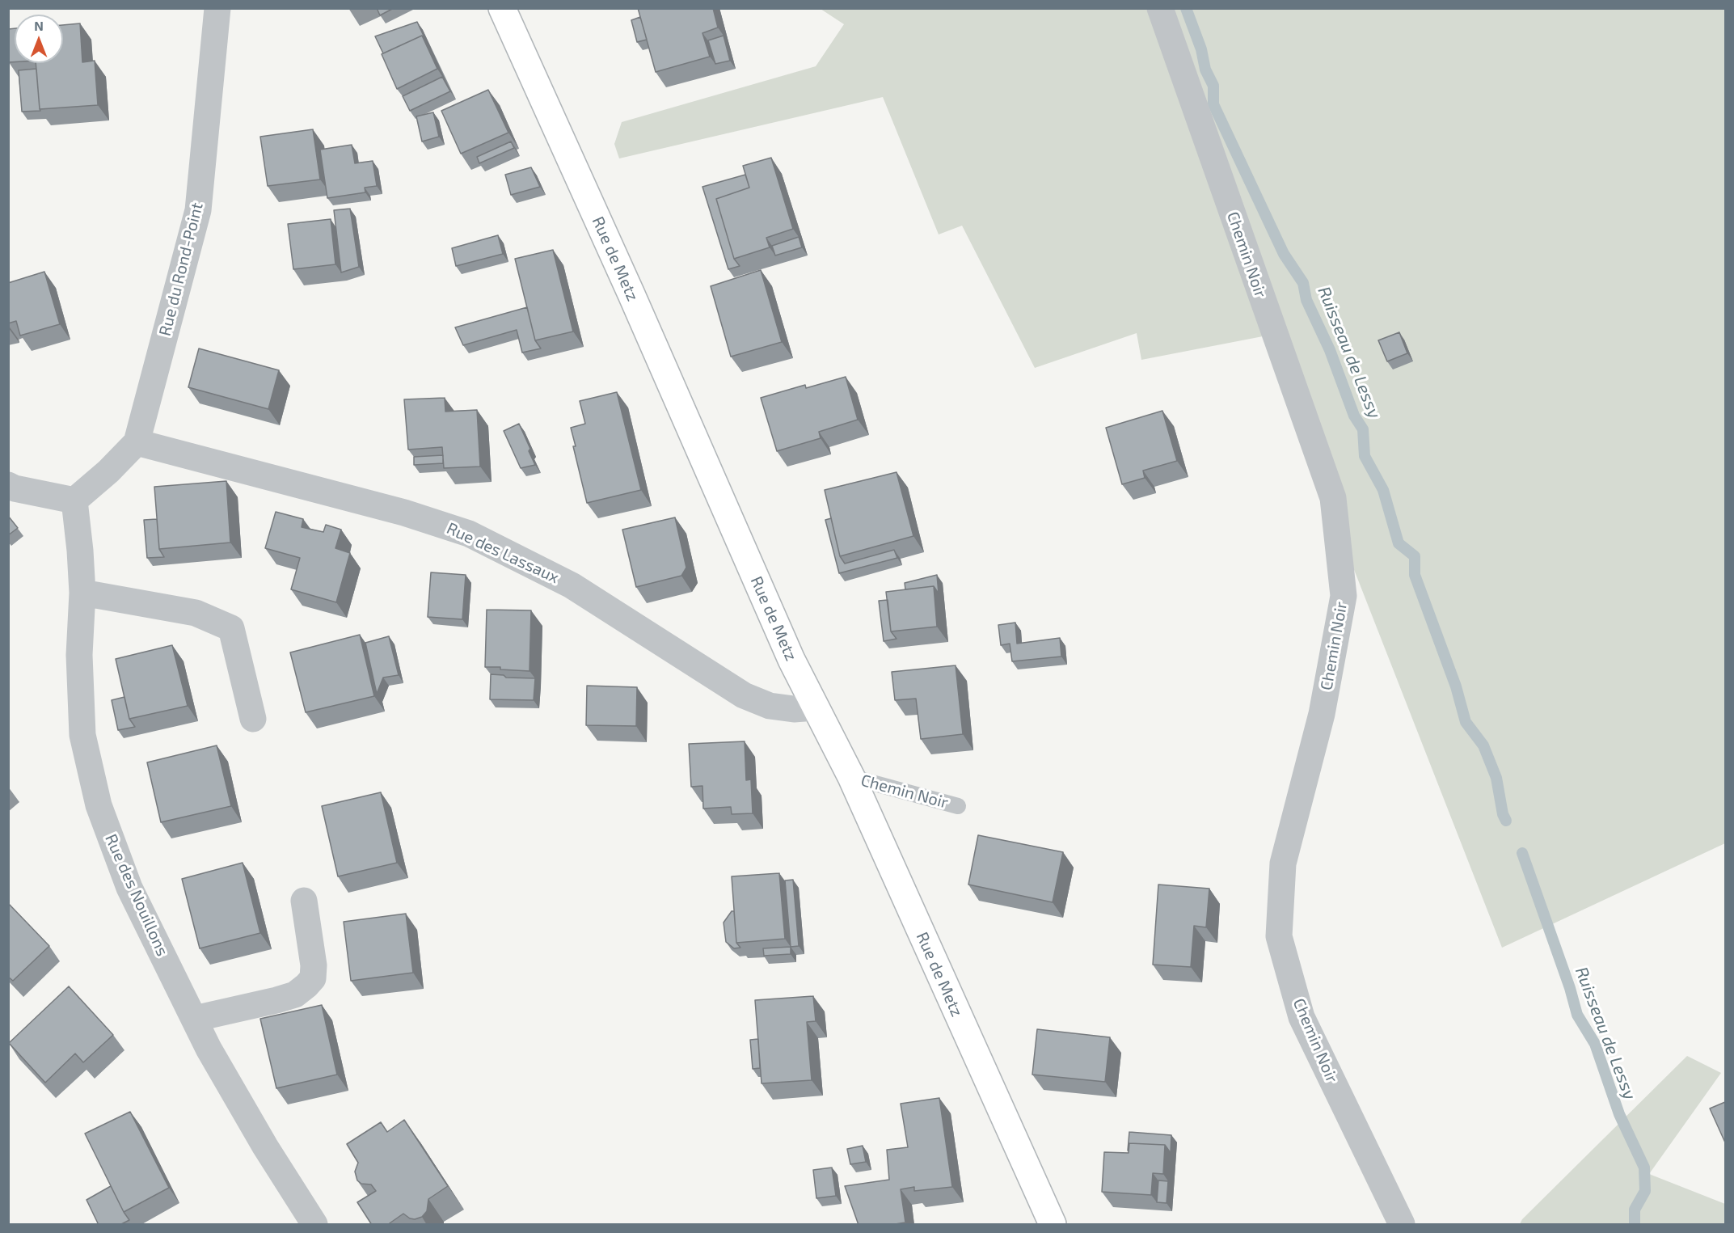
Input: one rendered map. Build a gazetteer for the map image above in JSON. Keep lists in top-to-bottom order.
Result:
{
  "streets": {
    "main road": ["Rue de Metz"],
    "street": [
      "Chemin Noir",
      "Rue du Rond-Point",
      "Rue des Lassaux",
      "Rue des Nouillons"
    ]
  },
  "crossings": [
    ["Chemin Noir", "Rue de Metz"],
    ["Rue de Metz", "Rue des Lassaux"],
    ["Rue du Rond-Point", "Rue des Lassaux"],
    ["Rue du Rond-Point", "Rue des Nouillons"]
  ],
  "water": ["Ruisseau de Lessy"],
  "north": "top"
}
